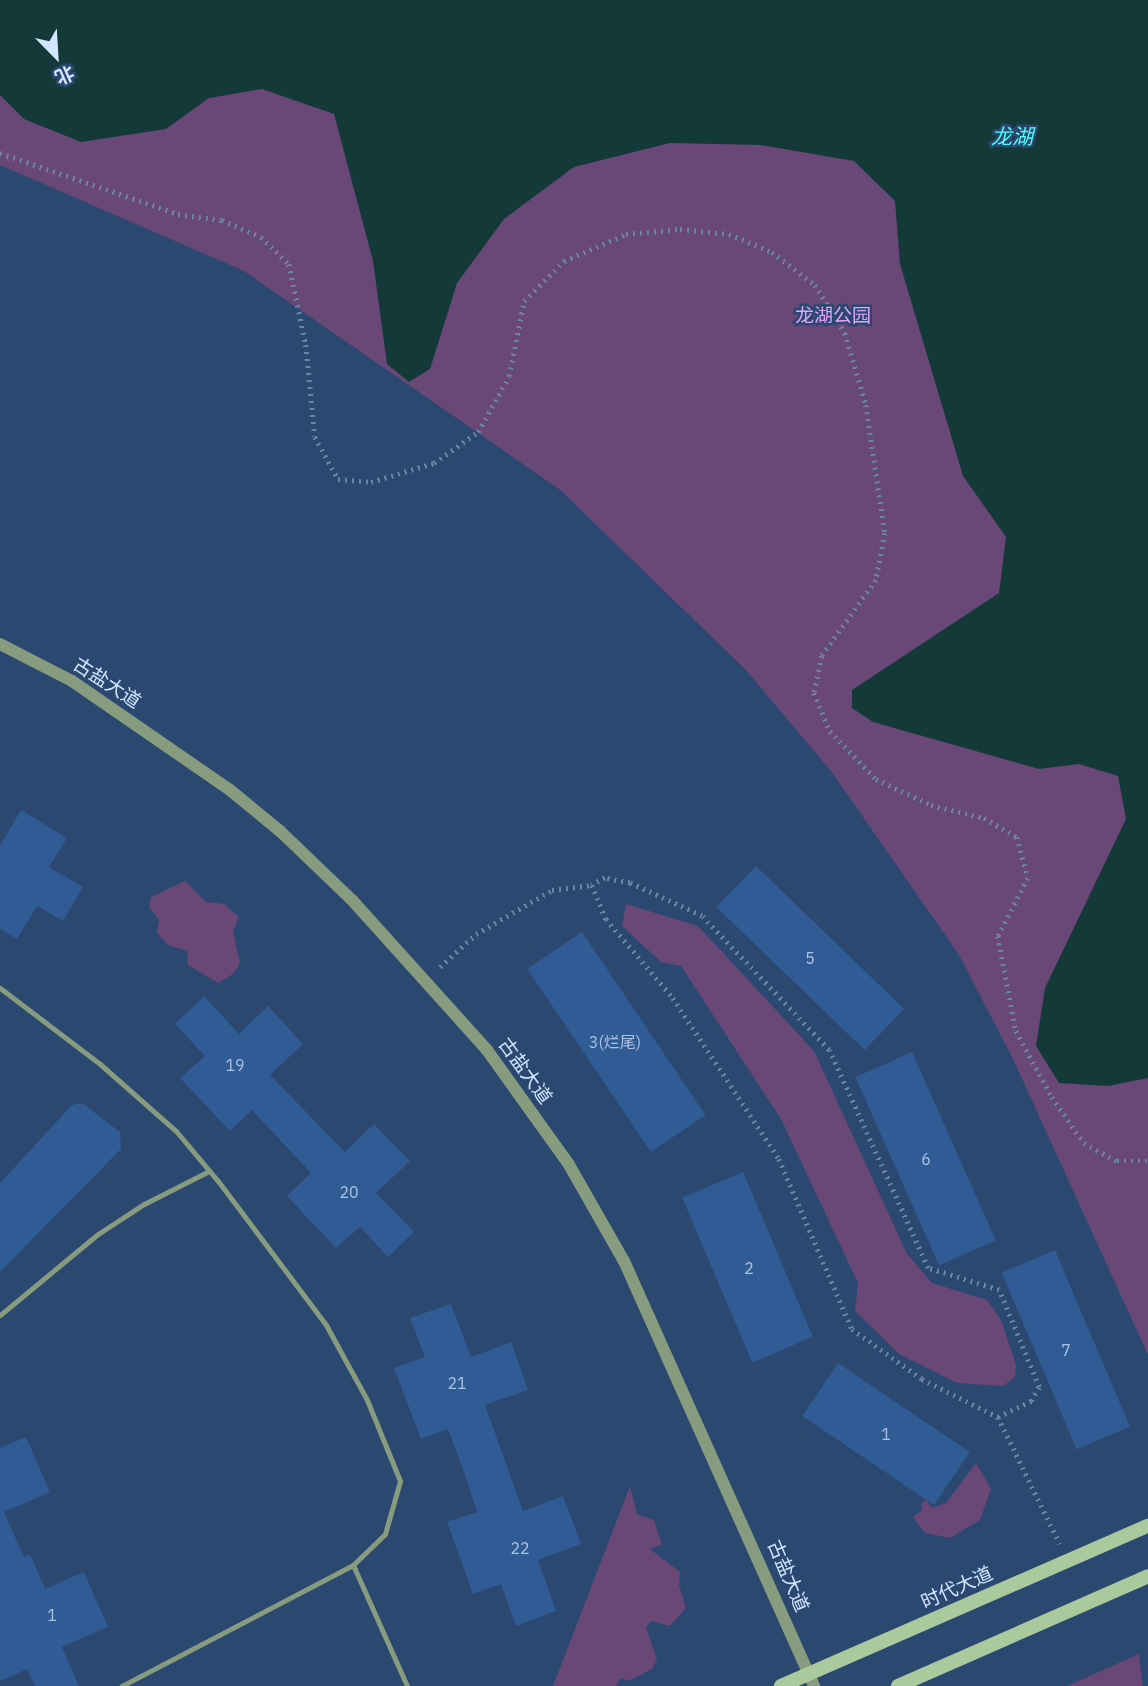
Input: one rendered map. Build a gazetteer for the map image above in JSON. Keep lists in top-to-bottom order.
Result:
{
  "streets": {
    "main road": ["时代大道"],
    "street": ["古盐大道"]
  },
  "crossings": [
    ["古盐大道", "时代大道"]
  ],
  "water": ["龙湖"],
  "parks": ["龙湖公园"],
  "house_numbers": [
    "5",
    "3(烂尾)",
    "19",
    "6",
    "20",
    "2",
    "7",
    "21",
    "1",
    "22",
    "1"
  ],
  "north": "bottom right"
}
